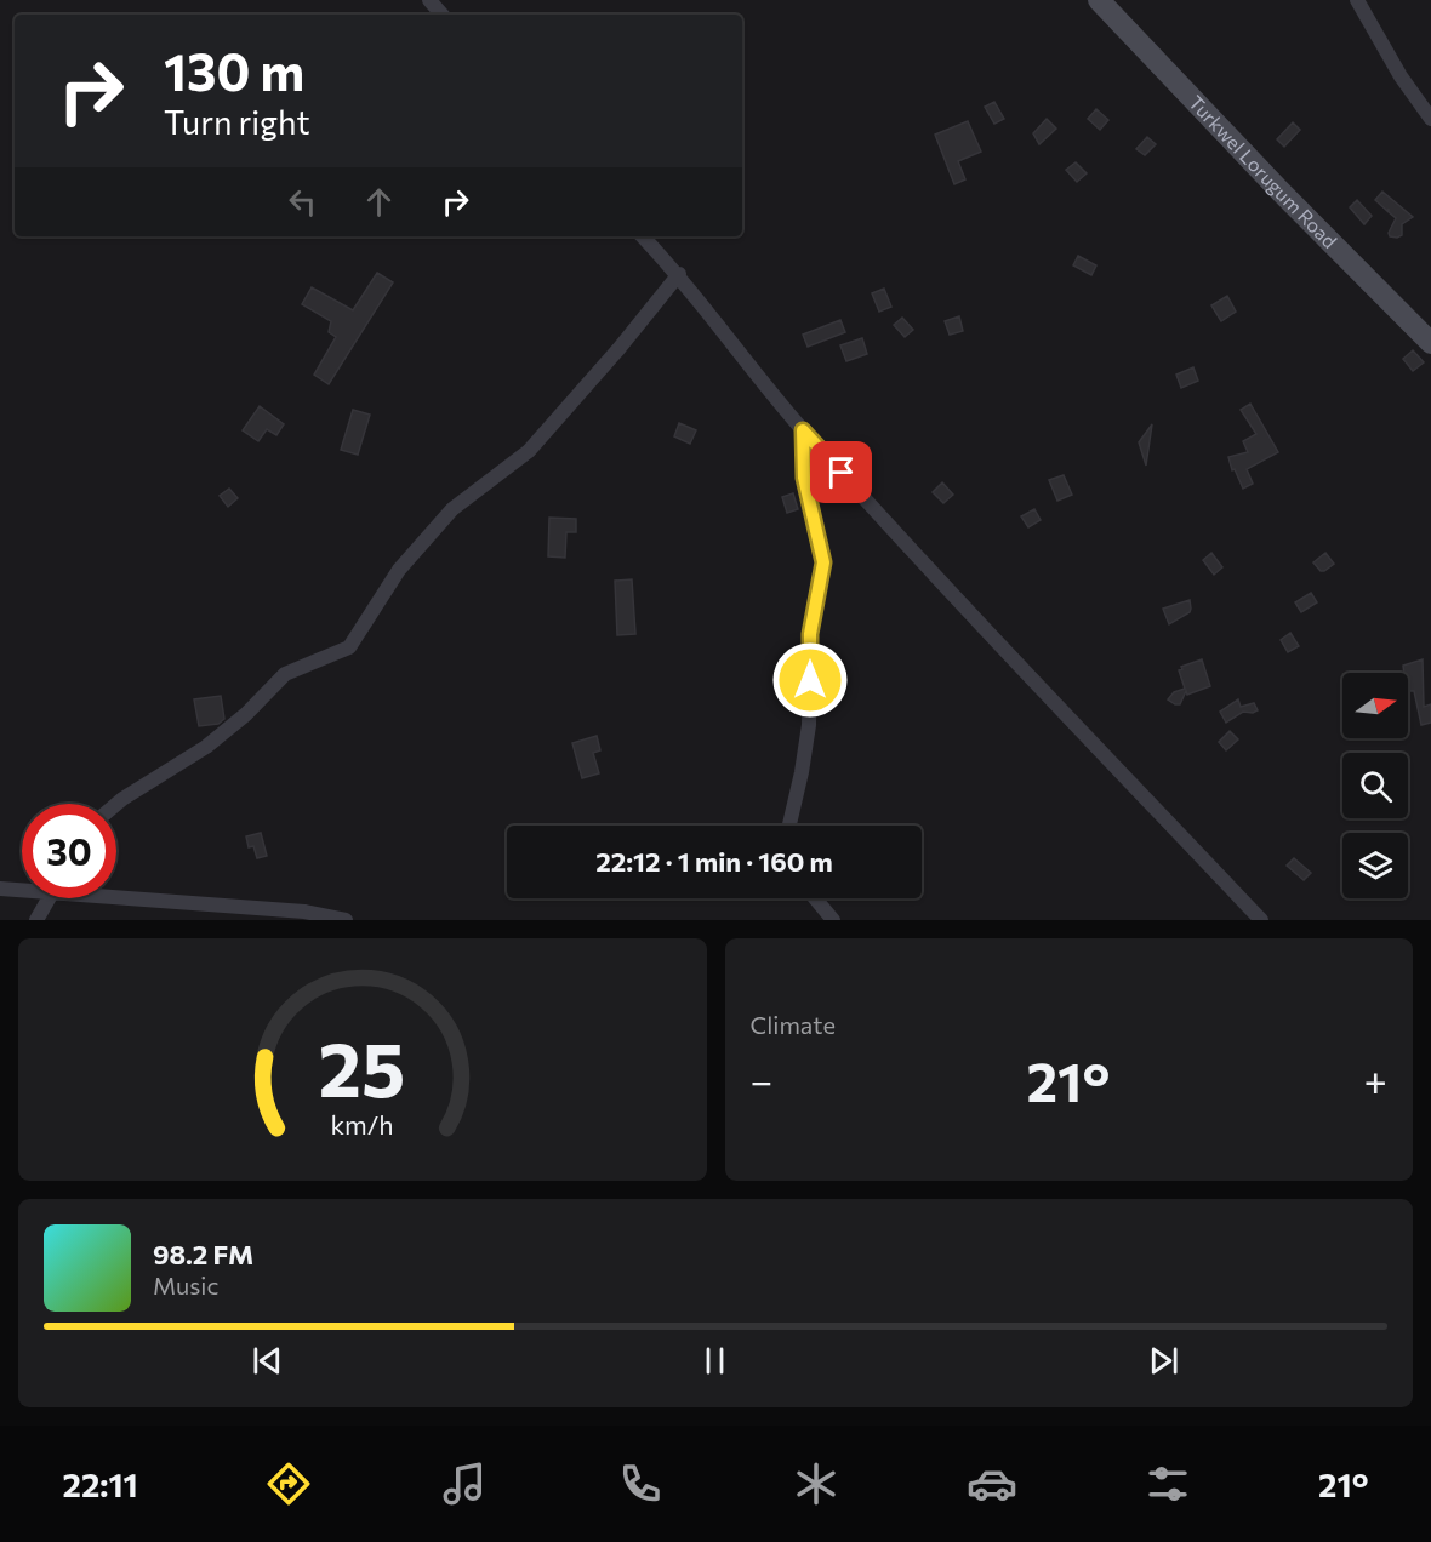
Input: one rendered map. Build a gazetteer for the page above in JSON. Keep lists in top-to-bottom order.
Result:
{
  "streets": {
    "main road": ["Turkwel Lorugum Road"]
  },
  "north": "right",
  "page": {
    "turn": ["130 m", "Turn right"],
    "limit": "30",
    "trip": "22:12 · 1 min · 160 m",
    "tile": "Climate",
    "heat": ["−", "21°", "+"],
    "song": ["98.2 FM", "Music"],
    "tabs": ["22:11", "21°"],
    "gauge": ["25", "km/h"]
  }
}
